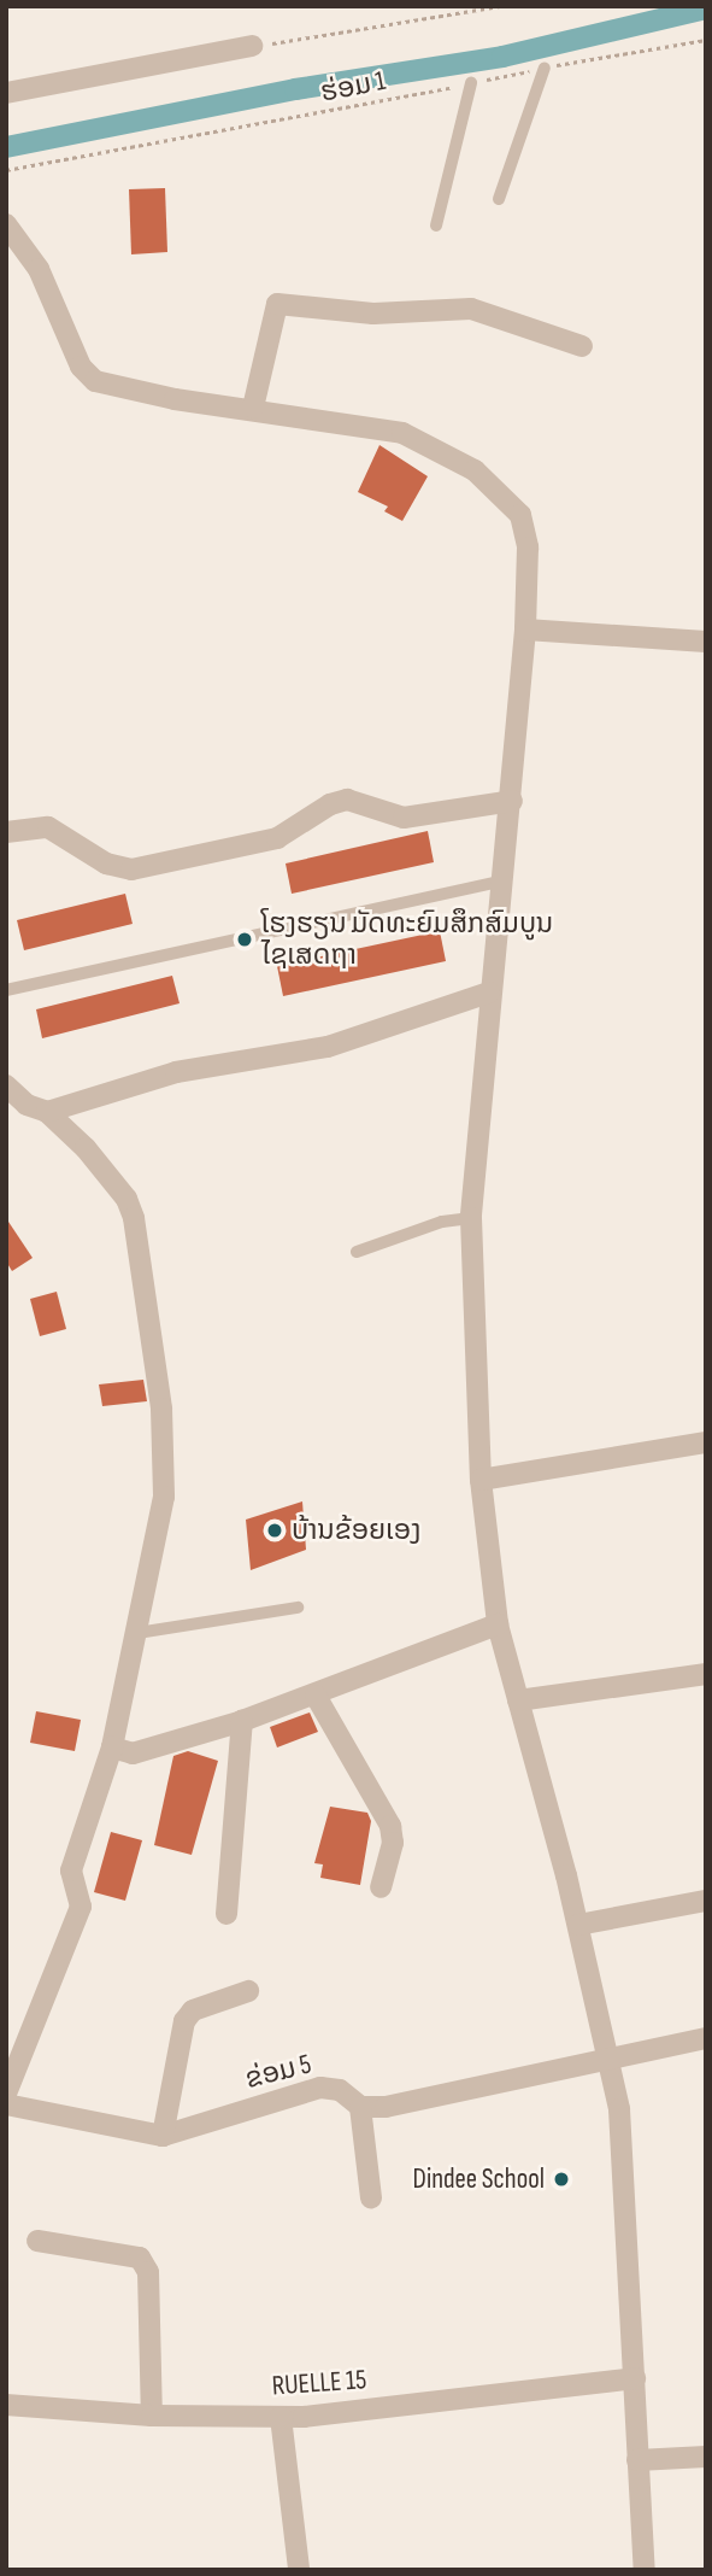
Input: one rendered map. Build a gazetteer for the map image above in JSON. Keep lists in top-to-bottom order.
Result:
{
  "streets": {
    "street": ["ຂ່ອມ 5", "RUELLE 15"],
    "path": ["ຮ່ອມ 1"]
  },
  "places": ["ໂຮງຮຽນ ມັດທະຍົມສຶກສົມບູນ ໄຊເສດຖາ", "ບ້ານຂ້ອຍເອງ", "Dindee School"]
}
